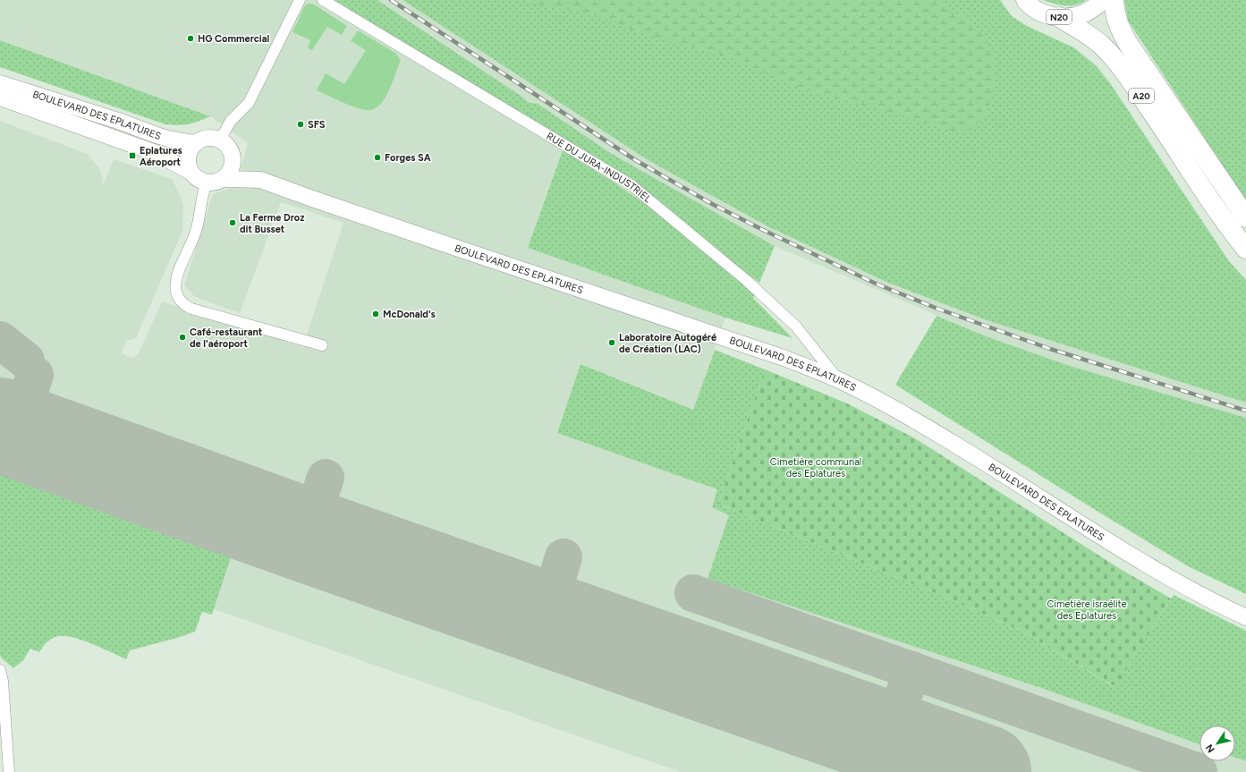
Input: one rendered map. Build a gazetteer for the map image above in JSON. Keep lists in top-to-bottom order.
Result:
{
  "streets": {
    "highway": ["A20"],
    "main road": ["N20", "BOULEVARD DES EPLATURES"],
    "street": ["RUE DU JURA-INDUSTRIEL"]
  },
  "crossings": [
    ["N20", "A20"],
    ["BOULEVARD DES EPLATURES", "RUE DU JURA-INDUSTRIEL"]
  ],
  "parks": ["Cimetière communal des Eplatures", "Cimetière israélite des Eplatures"],
  "places": {
    "other": [
      "HG Commercial",
      "SFS",
      "Forges SA",
      "La Ferme Droz dit Busset",
      "McDonald's",
      "Café-restaurant de l'aéroport",
      "Laboratoire Autogéré de Création (LAC)"
    ],
    "transit": ["Eplatures Aéroport"]
  },
  "north": "bottom left"
}
